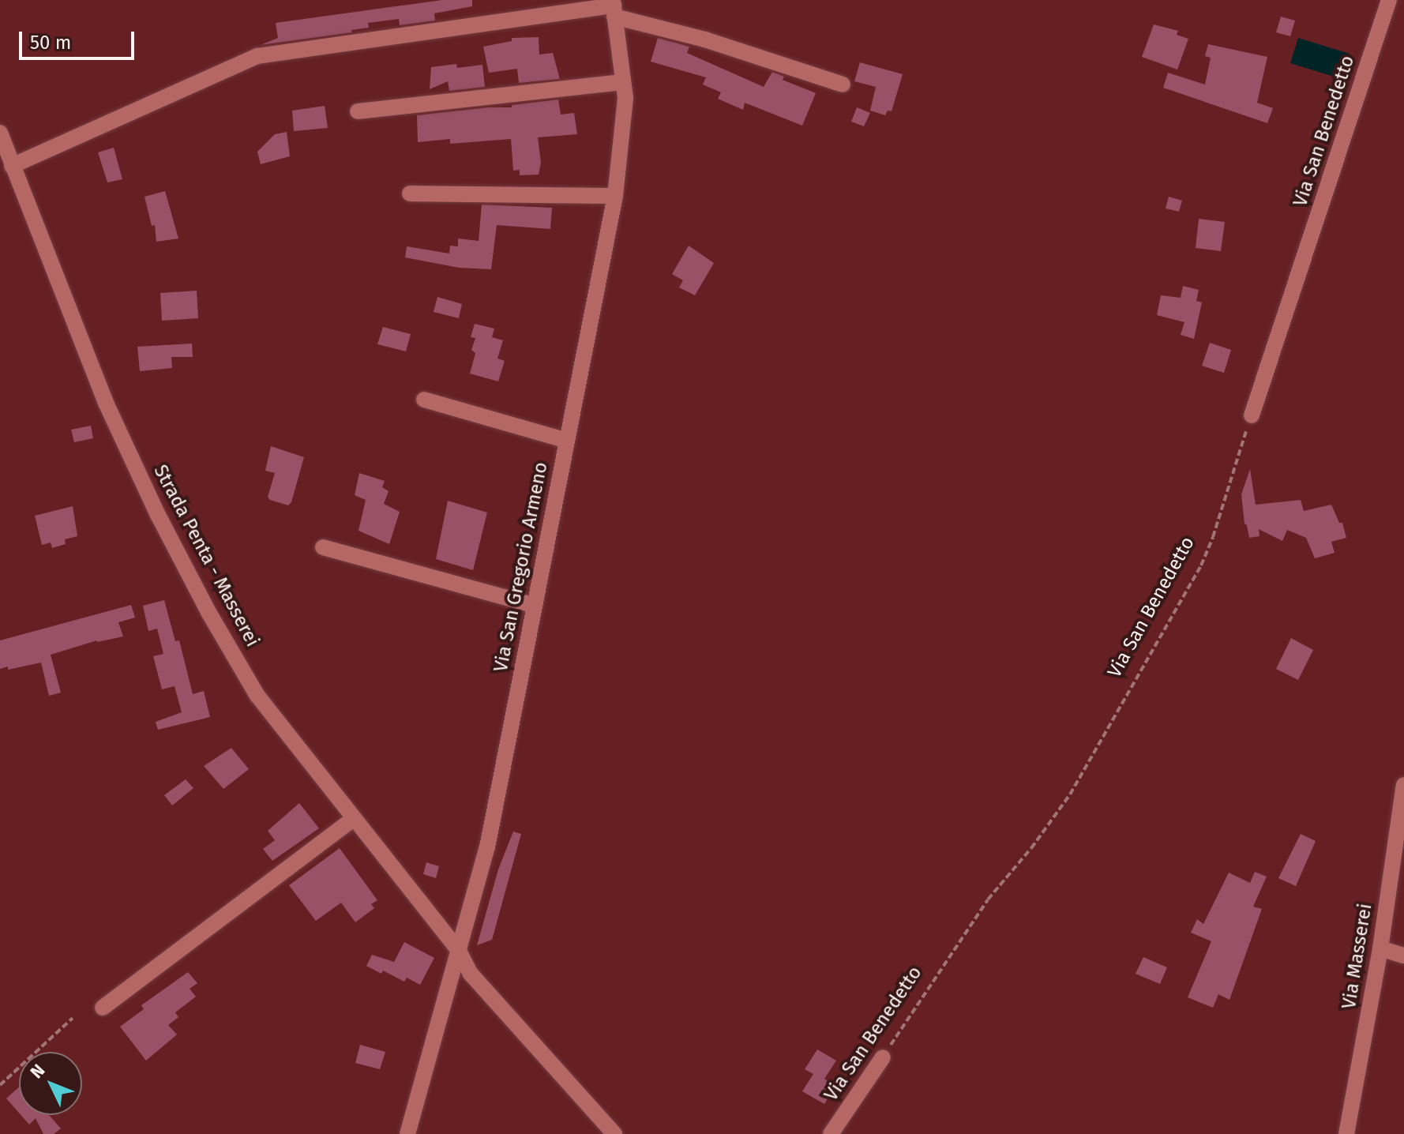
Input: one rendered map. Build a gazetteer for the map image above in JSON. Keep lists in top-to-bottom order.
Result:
{
  "streets": {
    "street": [
      "Via San Benedetto",
      "Strada Penta - Masserei",
      "Via San Gregorio Armeno",
      "Via Masserei"
    ]
  },
  "crossings": [
    ["Strada Penta - Masserei", "Via San Gregorio Armeno"]
  ],
  "scale_bar": "50 m",
  "north": "top left"
}
